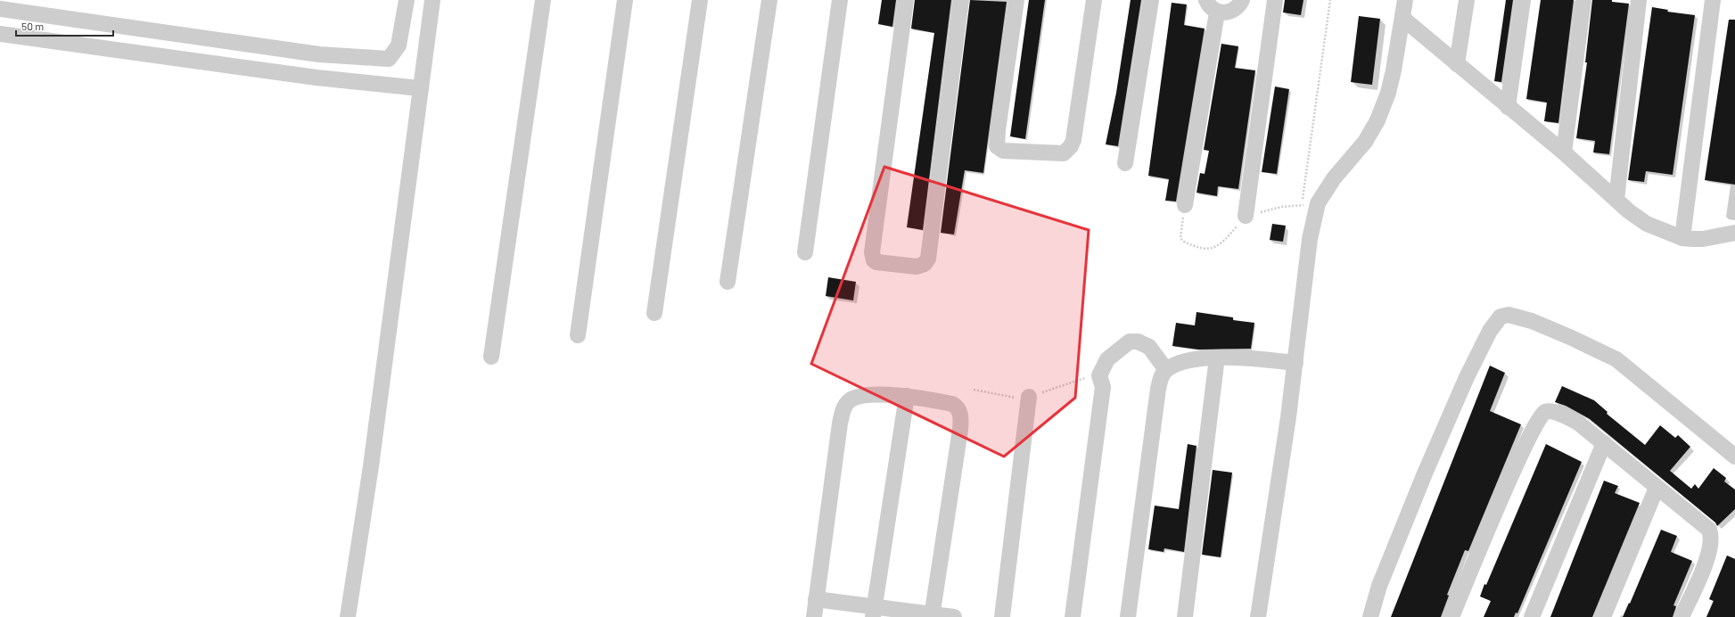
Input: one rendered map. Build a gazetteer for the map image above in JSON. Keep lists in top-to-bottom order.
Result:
{
  "scale_bar": "50 m"
}
